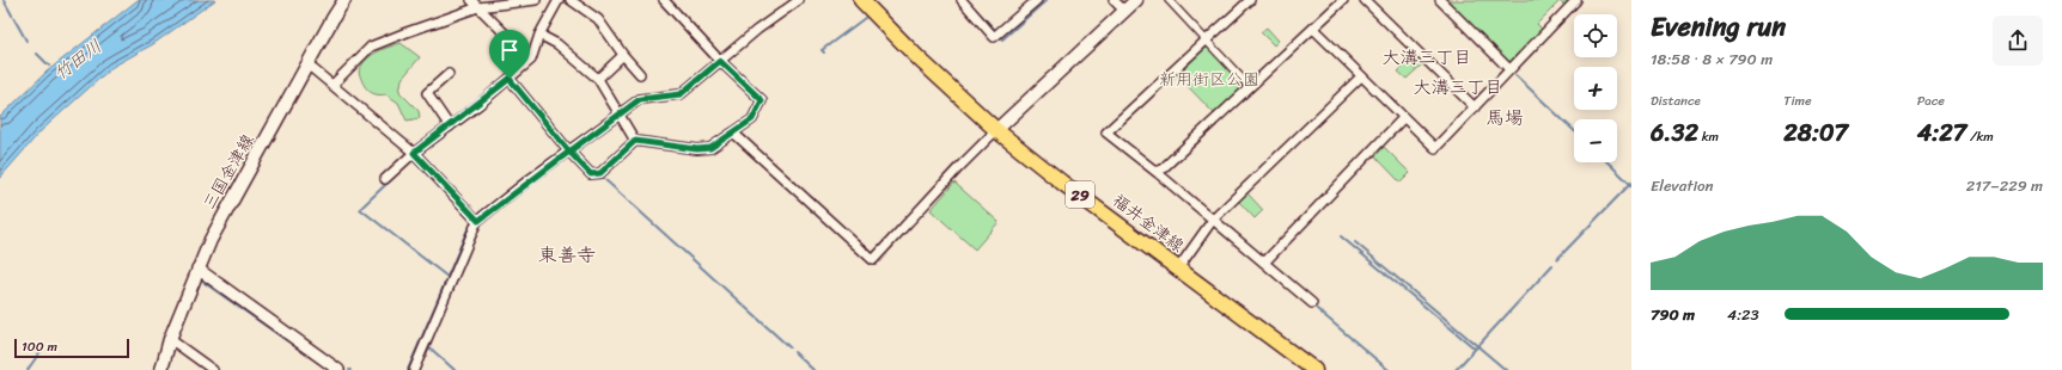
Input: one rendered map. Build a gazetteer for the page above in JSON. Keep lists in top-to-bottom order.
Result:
{
  "streets": {
    "main road": ["三国金津線", "29", "福井金津線"]
  },
  "districts": [
    "大溝三丁目",
    "大溝三丁目",
    "馬場",
    "東善寺"
  ],
  "water": ["竹田川"],
  "parks": ["新用街区公園"],
  "scale_bar": "100 m",
  "page": {
    "heading": ["Evening run", "18:58 · 8 × 790 m"],
    "map_buttons": ["+", "−"],
    "stats": [
      ["Distance", "6.32 km"],
      ["Time", "28:07"],
      ["Pace", "4:27 /km"]
    ],
    "chart": ["Elevation", "217–229 m"],
    "list": [
      {
        "name": "790 m",
        "note": "4:23"
      }
    ],
    "scale": "100 m"
  }
}
